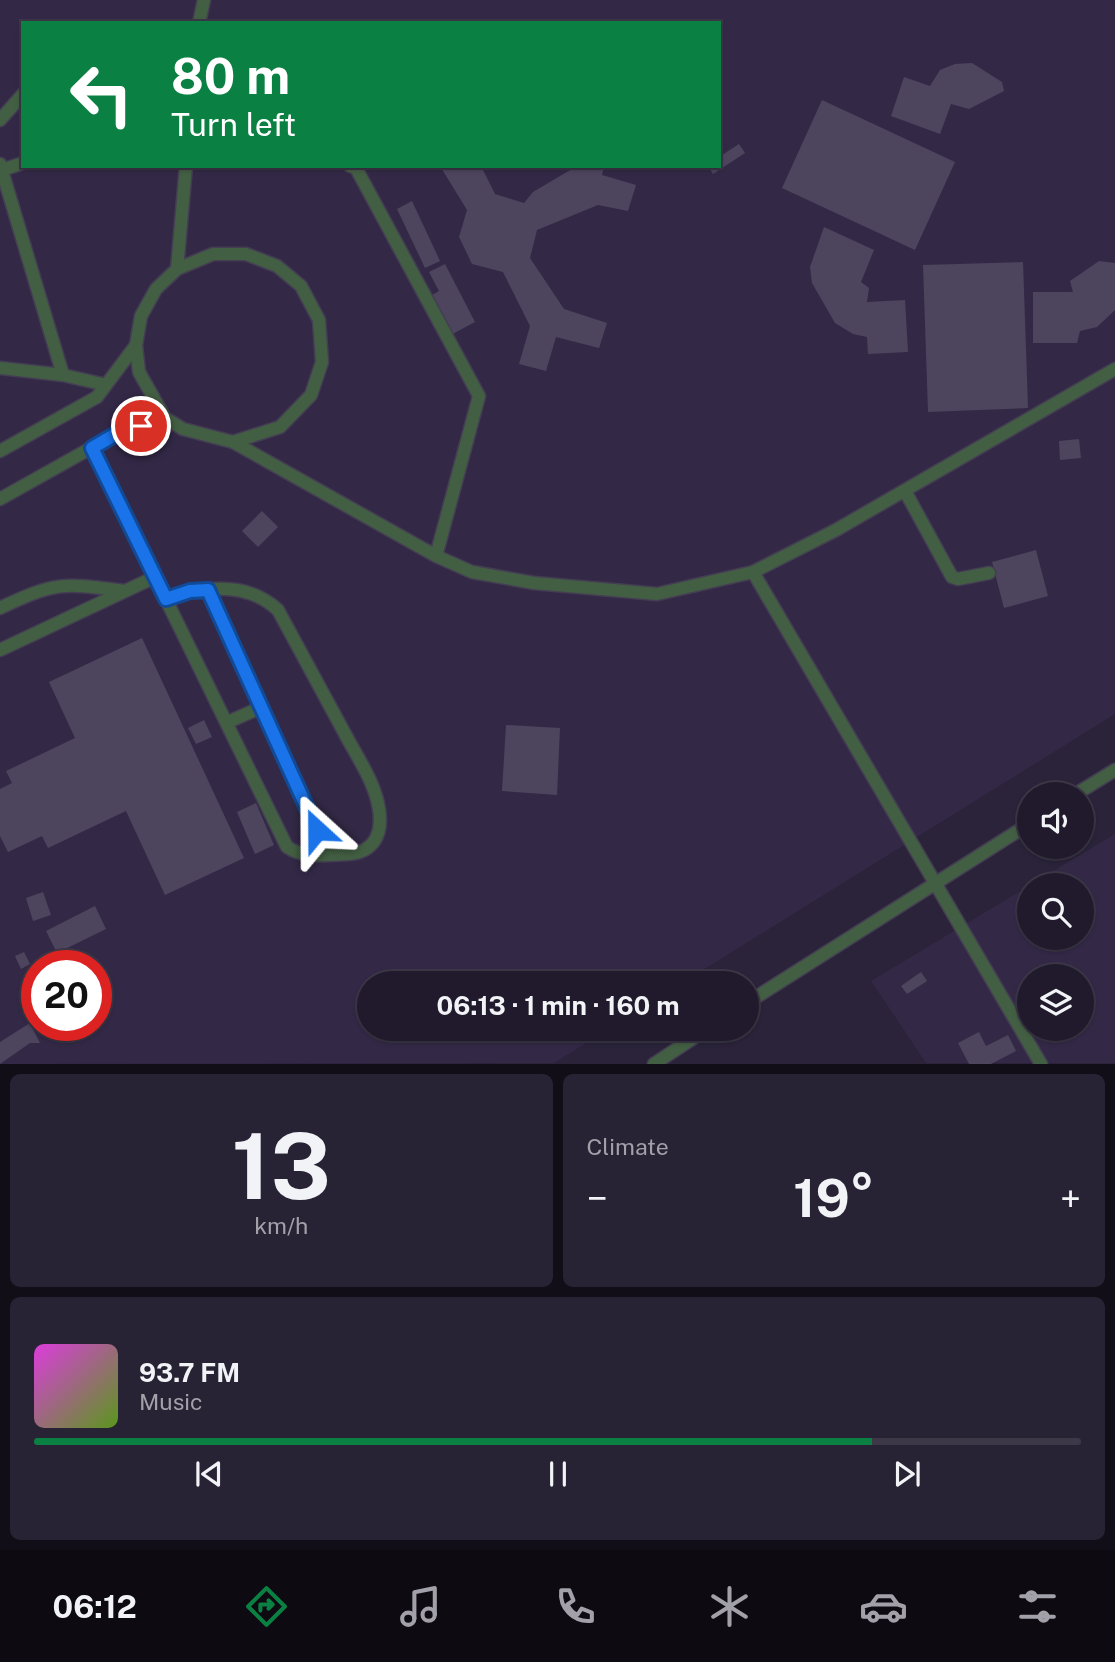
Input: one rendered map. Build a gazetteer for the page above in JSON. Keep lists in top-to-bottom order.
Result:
{
  "page": {
    "turn": ["80 m", "Turn left"],
    "limit": "20",
    "trip": "06:13 · 1 min · 160 m",
    "tile": [
      ["13", "km/h"],
      "Climate"
    ],
    "heat": ["−", "19°", "+"],
    "song": ["93.7 FM", "Music"],
    "tabs": "06:12"
  }
}
